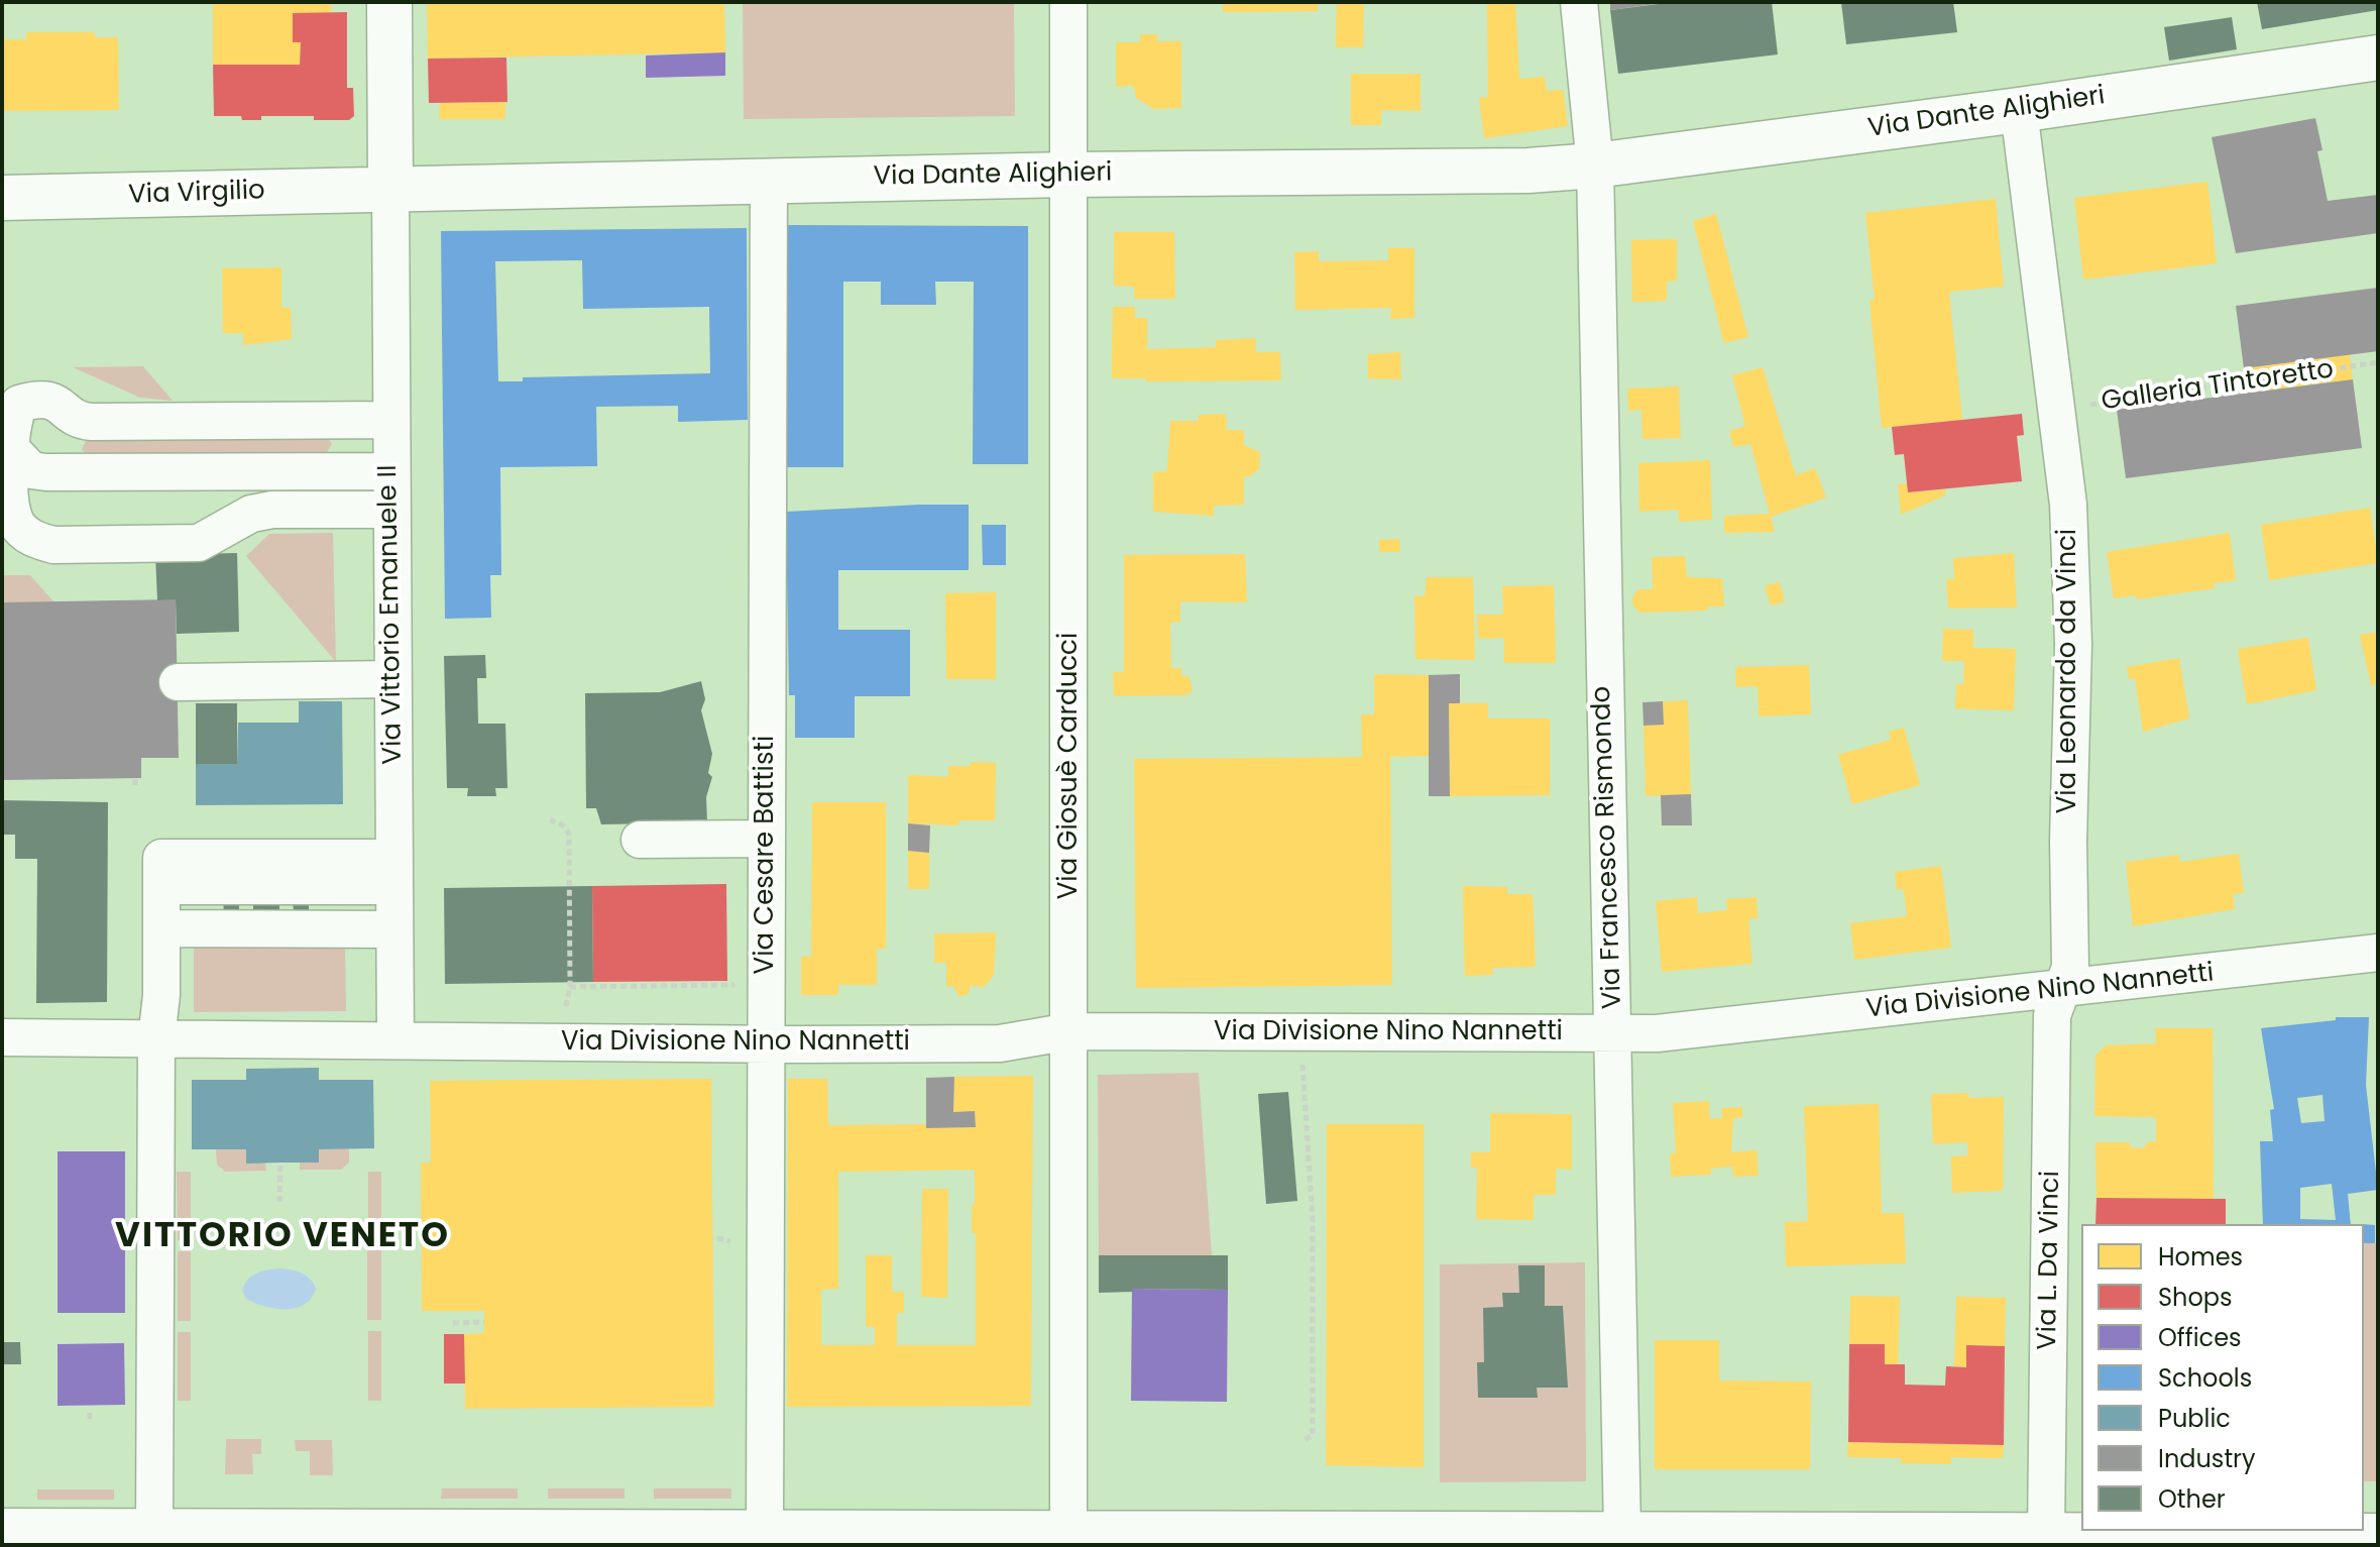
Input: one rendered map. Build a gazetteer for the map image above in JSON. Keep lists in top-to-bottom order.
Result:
{
  "streets": {
    "main road": ["Via Dante Alighieri", "Via Virgilio"],
    "street": [
      "Via Vittorio Emanuele II",
      "Via Leonardo da Vinci",
      "Via Giosuè Carducci",
      "Via Francesco Rismondo",
      "Via Cesare Battisti",
      "Via Divisione Nino Nannetti",
      "Via L. Da Vinci"
    ],
    "path": ["Galleria Tintoretto"]
  },
  "crossings": [
    ["Via Dante Alighieri", "Via Virgilio"],
    ["Via Dante Alighieri", "Via Vittorio Emanuele II"],
    ["Via Dante Alighieri", "Via Leonardo da Vinci"],
    ["Via Dante Alighieri", "Via Giosuè Carducci"],
    ["Via Dante Alighieri", "Via Francesco Rismondo"],
    ["Via Dante Alighieri", "Via Cesare Battisti"],
    ["Via Virgilio", "Via Vittorio Emanuele II"],
    ["Galleria Tintoretto", "Via Leonardo da Vinci"],
    ["Via Vittorio Emanuele II", "Via Divisione Nino Nannetti"],
    ["Via Leonardo da Vinci", "Via Divisione Nino Nannetti"],
    ["Via Leonardo da Vinci", "Via L. Da Vinci"],
    ["Via Giosuè Carducci", "Via Divisione Nino Nannetti"],
    ["Via Francesco Rismondo", "Via Divisione Nino Nannetti"],
    ["Via Cesare Battisti", "Via Divisione Nino Nannetti"],
    ["Via Divisione Nino Nannetti", "Via L. Da Vinci"]
  ],
  "districts": ["VITTORIO VENETO"],
  "legend": [
    "Homes",
    "Shops",
    "Offices",
    "Schools",
    "Public",
    "Industry",
    "Other"
  ]
}
